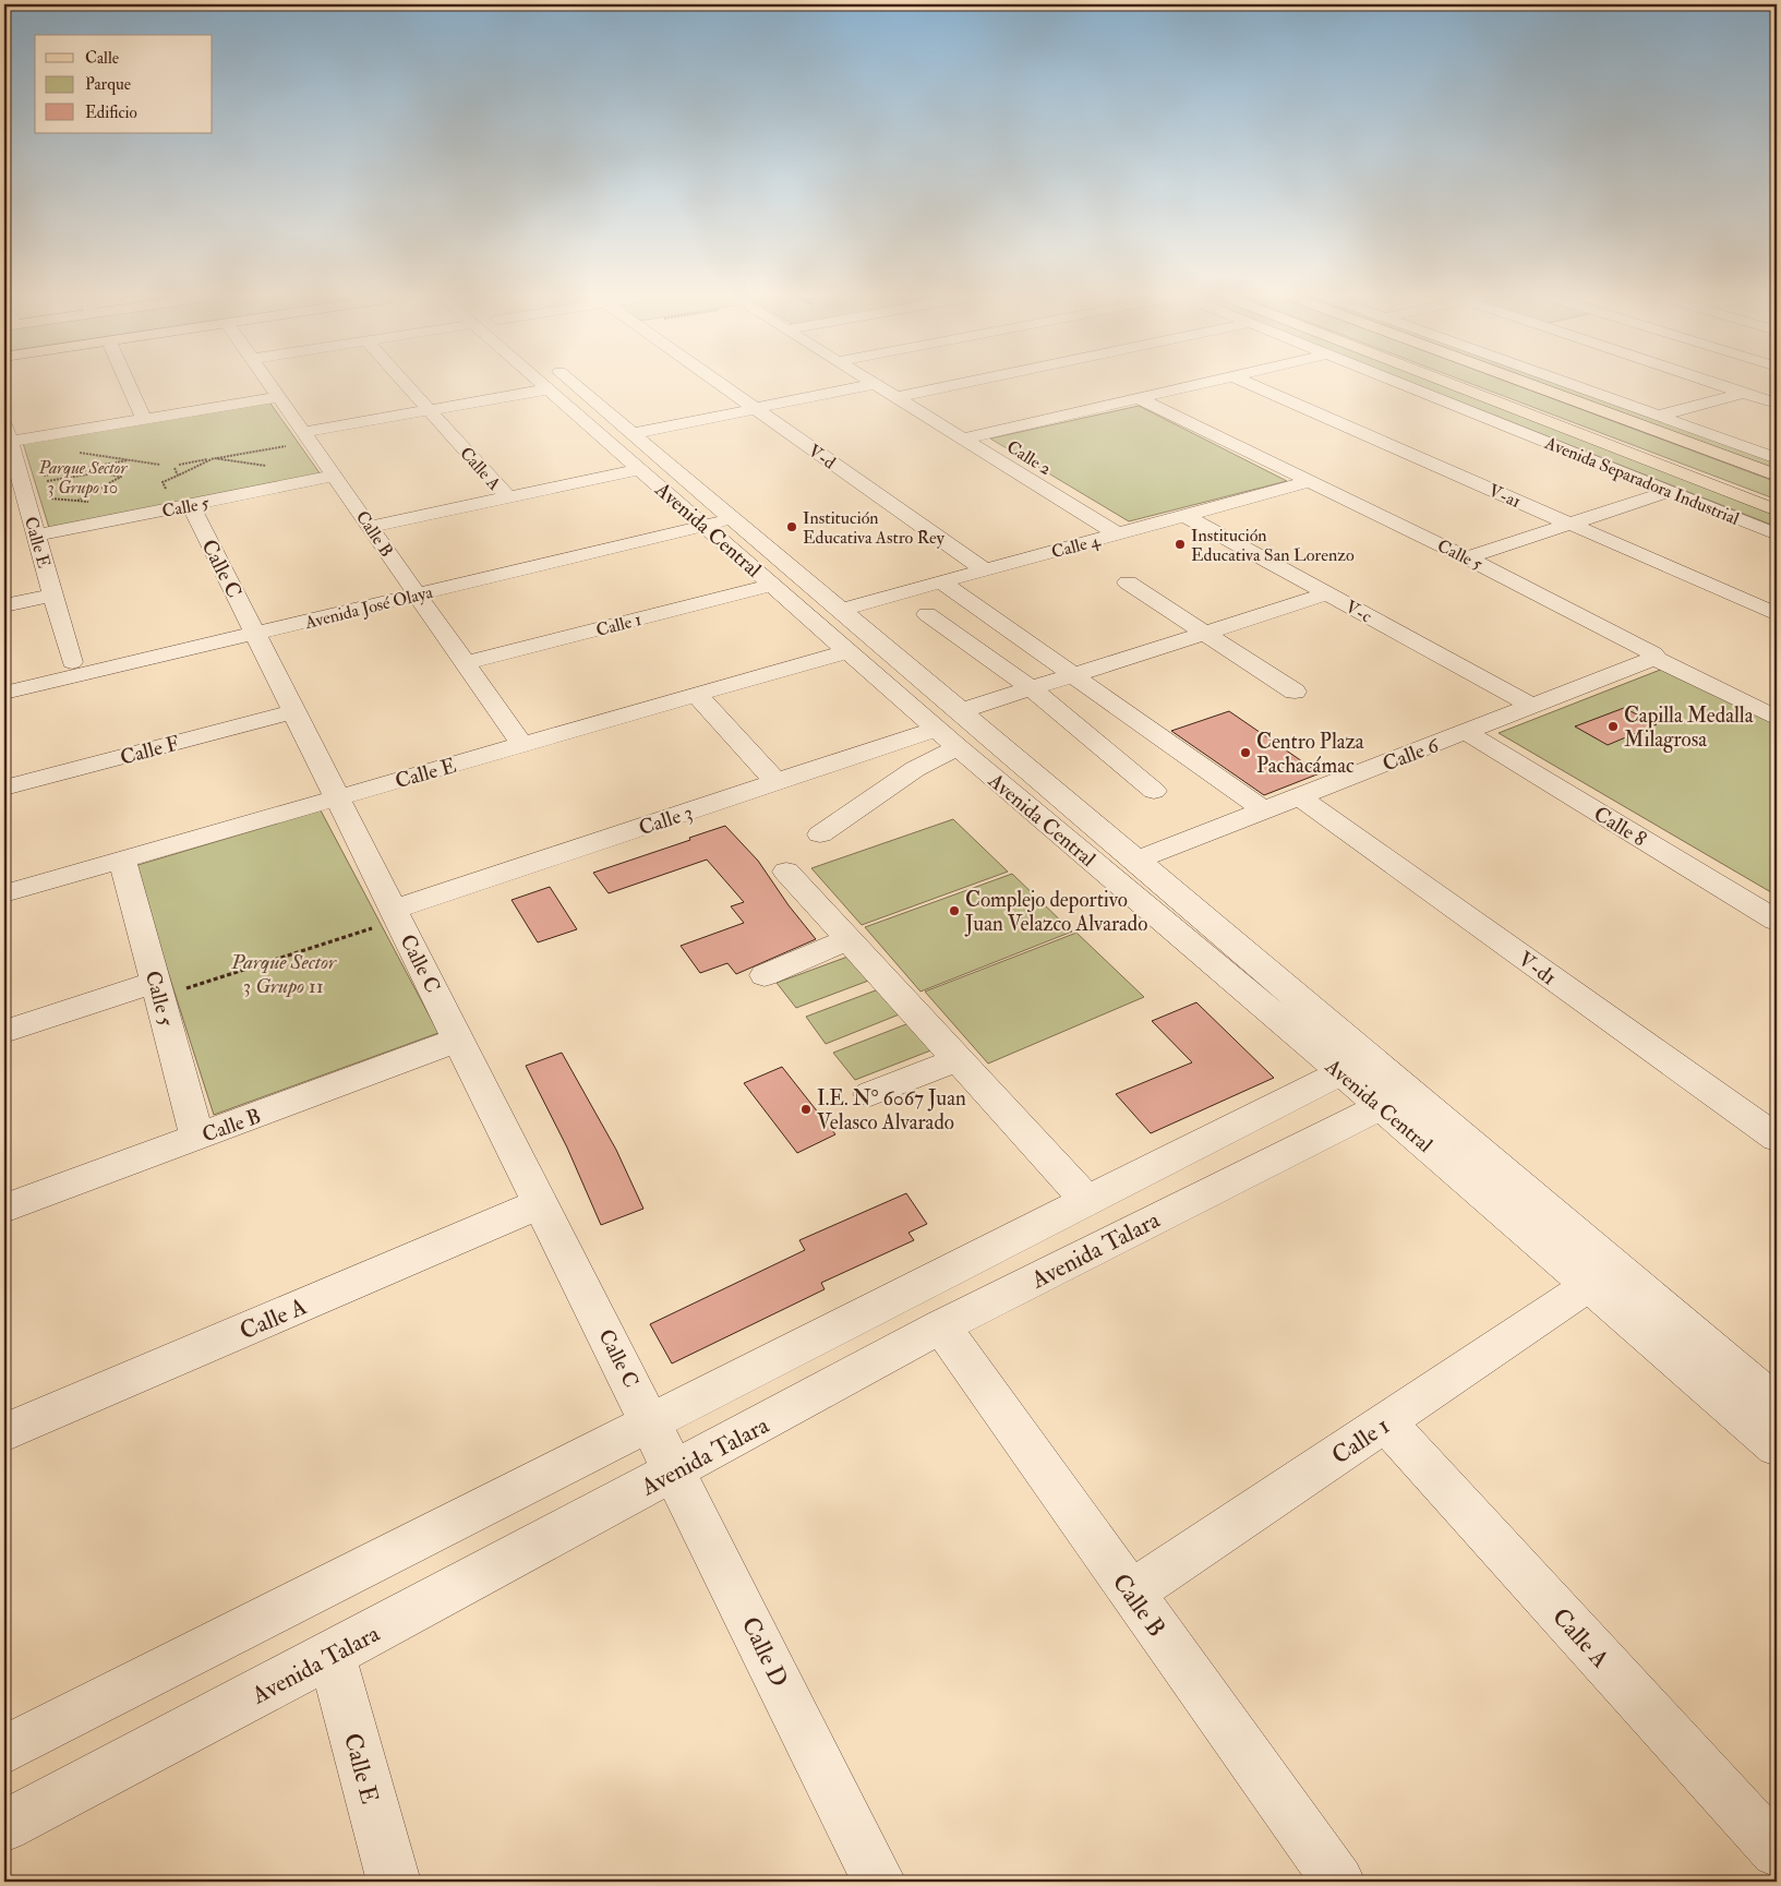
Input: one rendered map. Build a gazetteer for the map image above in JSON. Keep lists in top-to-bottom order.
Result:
{
  "streets": {
    "main road": ["Avenida Separadora Industrial"],
    "street": [
      "V-d",
      "Calle 2",
      "Calle A",
      "V-a1",
      "Calle 5",
      "Avenida Central",
      "Calle B",
      "Calle E",
      "Calle 4",
      "Calle C",
      "Avenida José Olaya",
      "V-c",
      "Calle 1",
      "Calle F",
      "Calle 6",
      "Calle 3",
      "Calle 8",
      "V-d1",
      "Avenida Talara",
      "Calle D"
    ]
  },
  "crossings": [
    ["V-d", "Calle 4"],
    ["Calle 2", "Calle 4"],
    ["Calle A", "Calle C"],
    ["Calle A", "Calle 1"],
    ["Calle 5", "Calle B"],
    ["Calle 5", "Calle E"],
    ["Calle 5", "Calle 4"],
    ["Calle 5", "Calle C"],
    ["Calle 5", "Calle 6"],
    ["Avenida Central", "Calle E"],
    ["Avenida Central", "Calle 4"],
    ["Avenida Central", "Avenida José Olaya"],
    ["Avenida Central", "Calle 1"],
    ["Avenida Central", "Calle 6"],
    ["Avenida Central", "Calle 3"],
    ["Avenida Central", "Avenida Talara"],
    ["Calle B", "Calle E"],
    ["Calle B", "Calle C"],
    ["Calle B", "Avenida José Olaya"],
    ["Calle B", "Calle 1"],
    ["Calle B", "Avenida Talara"],
    ["Calle E", "Calle C"],
    ["Calle E", "Avenida José Olaya"],
    ["Calle E", "Avenida Talara"],
    ["Calle 4", "V-c"],
    ["Calle C", "Avenida José Olaya"],
    ["Calle C", "Calle F"],
    ["Calle C", "Calle 3"],
    ["Calle C", "Calle D"],
    ["V-c", "Calle 6"],
    ["Calle 6", "Calle 8"],
    ["Calle 6", "V-d1"],
    ["Avenida Talara", "Calle D"]
  ],
  "parks": ["Parque Sector 3 Grupo 10", "Parque Sector 3 Grupo 11"],
  "places": [
    "Institución Educativa Astro Rey",
    "Institución Educativa San Lorenzo",
    "Capilla Medalla Milagrosa",
    "Centro Plaza Pachacámac",
    "Complejo deportivo Juan Velazco Alvarado",
    "I.E. N° 6067 Juan Velasco Alvarado"
  ],
  "legend": ["Calle", "Parque", "Edificio"]
}
